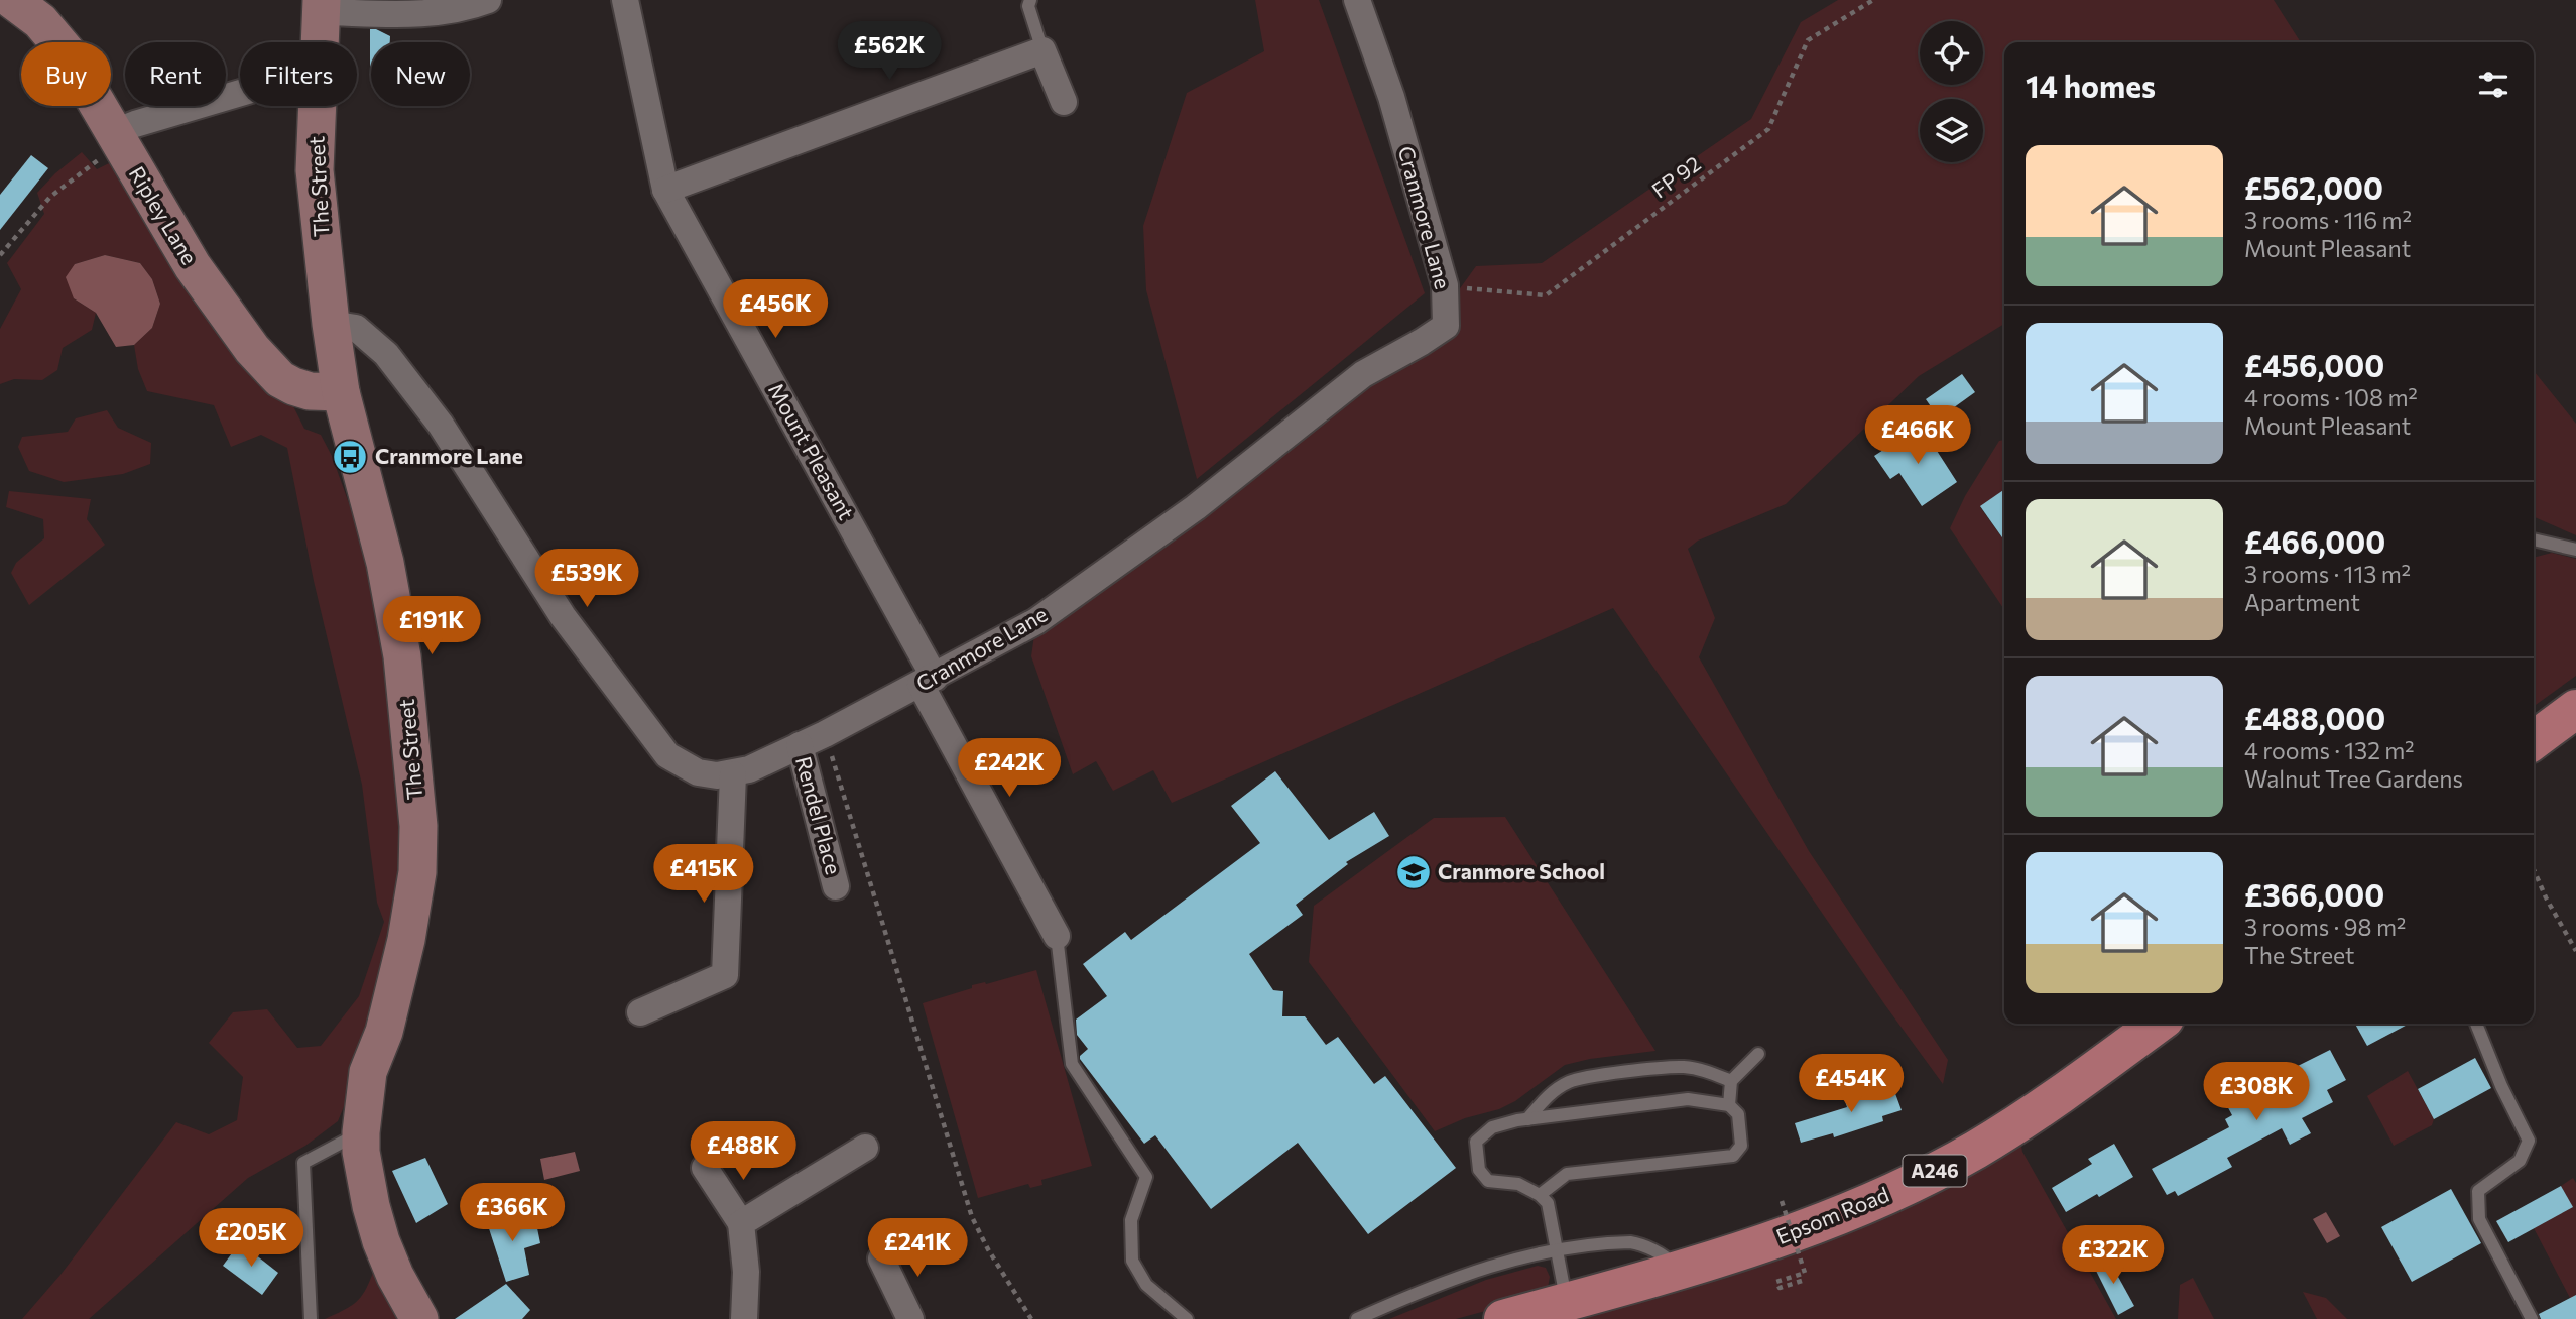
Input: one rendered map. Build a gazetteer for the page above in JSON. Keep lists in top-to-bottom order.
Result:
{
  "streets": {
    "main road": ["A246", "Epsom Road"],
    "street": [
      "The Street",
      "Ripley Lane",
      "Cranmore Lane",
      "Mount Pleasant",
      "Rendel Place"
    ],
    "path": ["FP 92"]
  },
  "crossings": [
    ["FP 92", "Cranmore Lane"],
    ["The Street", "Ripley Lane"],
    ["The Street", "Cranmore Lane"],
    ["Cranmore Lane", "Mount Pleasant"],
    ["Cranmore Lane", "Rendel Place"]
  ],
  "places": {
    "bus stop": ["Cranmore Lane"],
    "school or university": ["Cranmore School"]
  },
  "page": {
    "price": [
      "£562K",
      "£456K",
      "£466K",
      "£539K",
      "£191K",
      "£242K",
      "£415K",
      "£454K",
      "£308K",
      "£488K",
      "£366K",
      "£205K",
      "£241K",
      "£322K"
    ],
    "chip": [
      "Buy",
      "Rent",
      "Filters",
      "New"
    ],
    "heading": "14 homes",
    "list": [
      {
        "name": "£562,000",
        "note": "3 rooms · 116 m² · Mount Pleasant"
      },
      {
        "name": "£456,000",
        "note": "4 rooms · 108 m² · Mount Pleasant"
      },
      {
        "name": "£466,000",
        "note": "3 rooms · 113 m² · Apartment"
      },
      {
        "name": "£488,000",
        "note": "4 rooms · 132 m² · Walnut Tree Gardens"
      },
      {
        "name": "£366,000",
        "note": "3 rooms · 98 m² · The Street"
      }
    ]
  }
}
